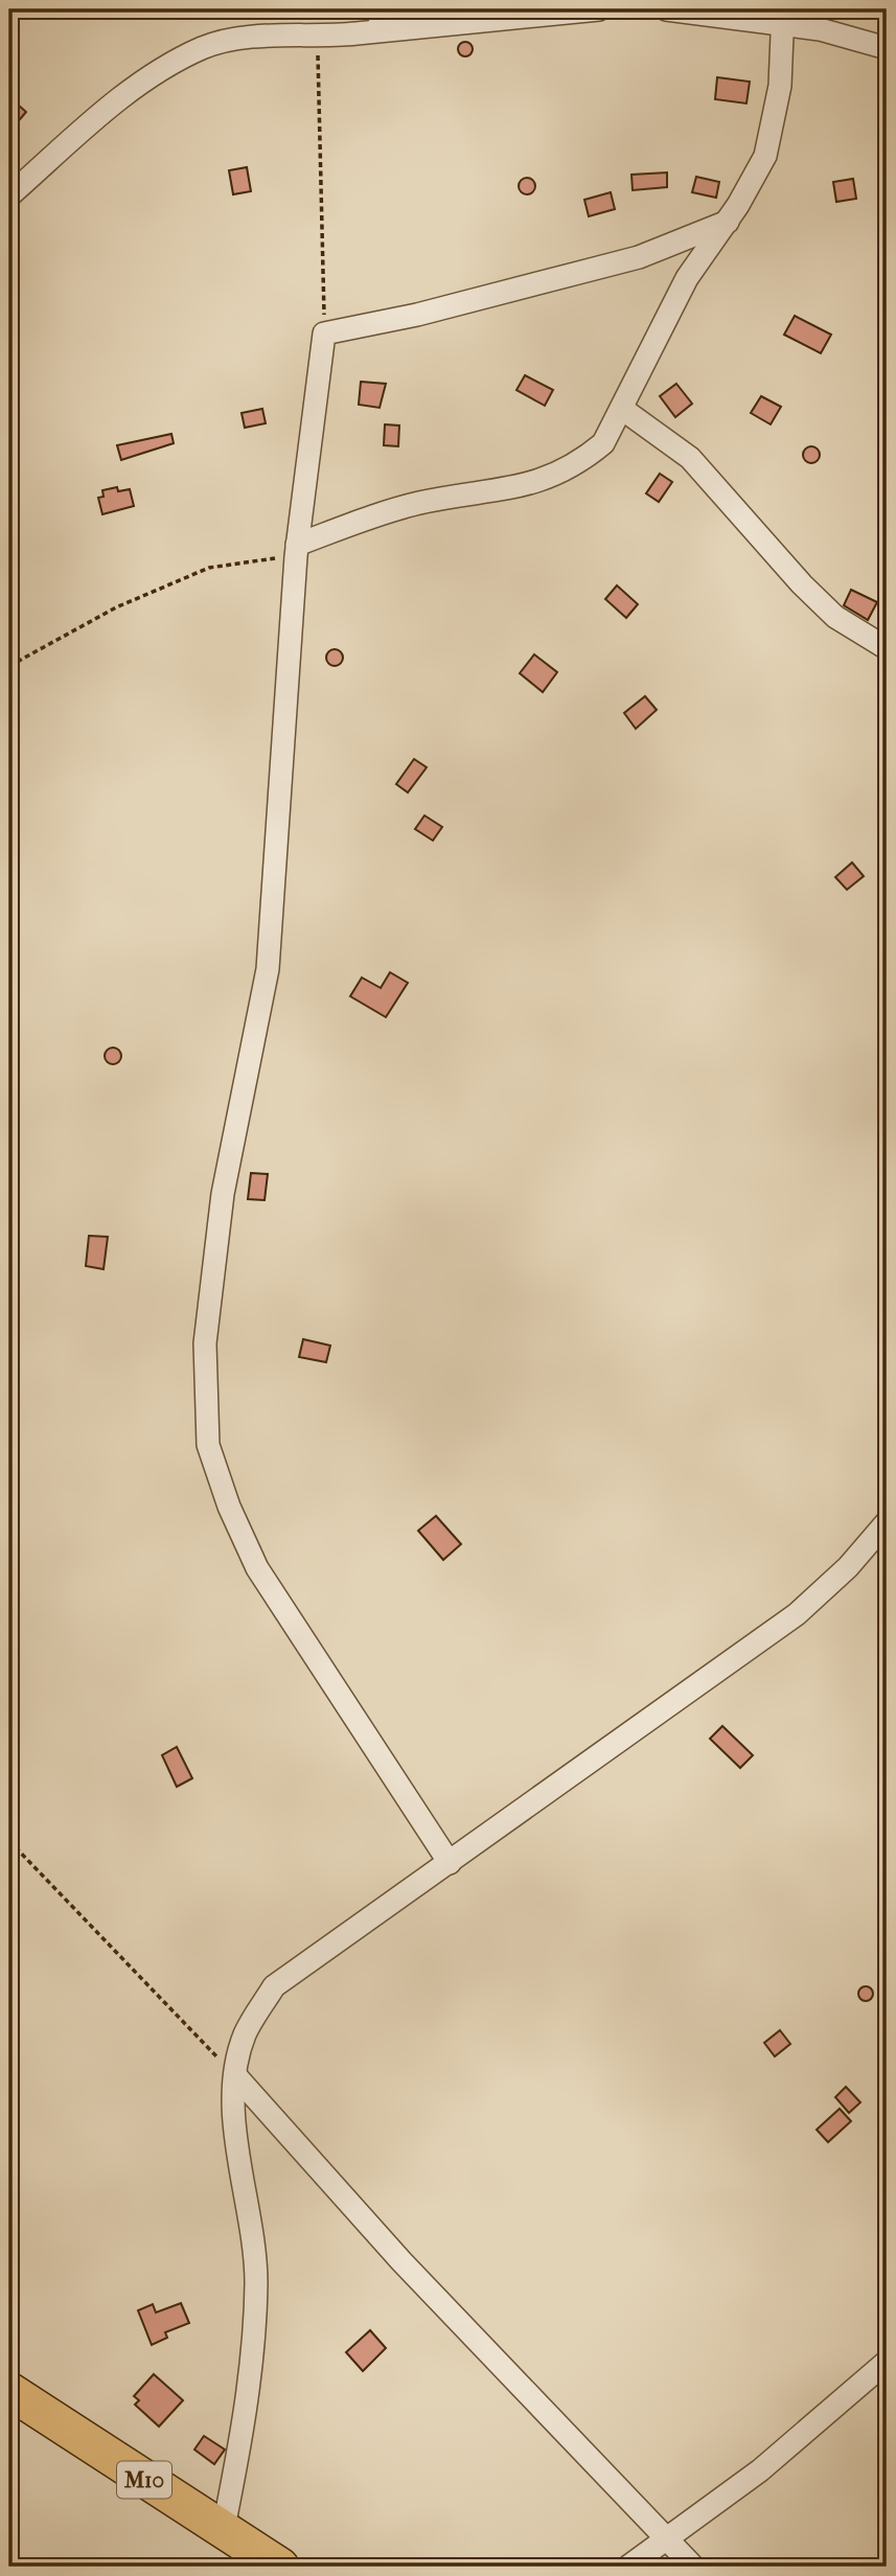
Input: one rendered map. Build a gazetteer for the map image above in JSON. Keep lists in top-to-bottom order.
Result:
{
  "streets": {
    "main road": ["M10"]
  }
}
